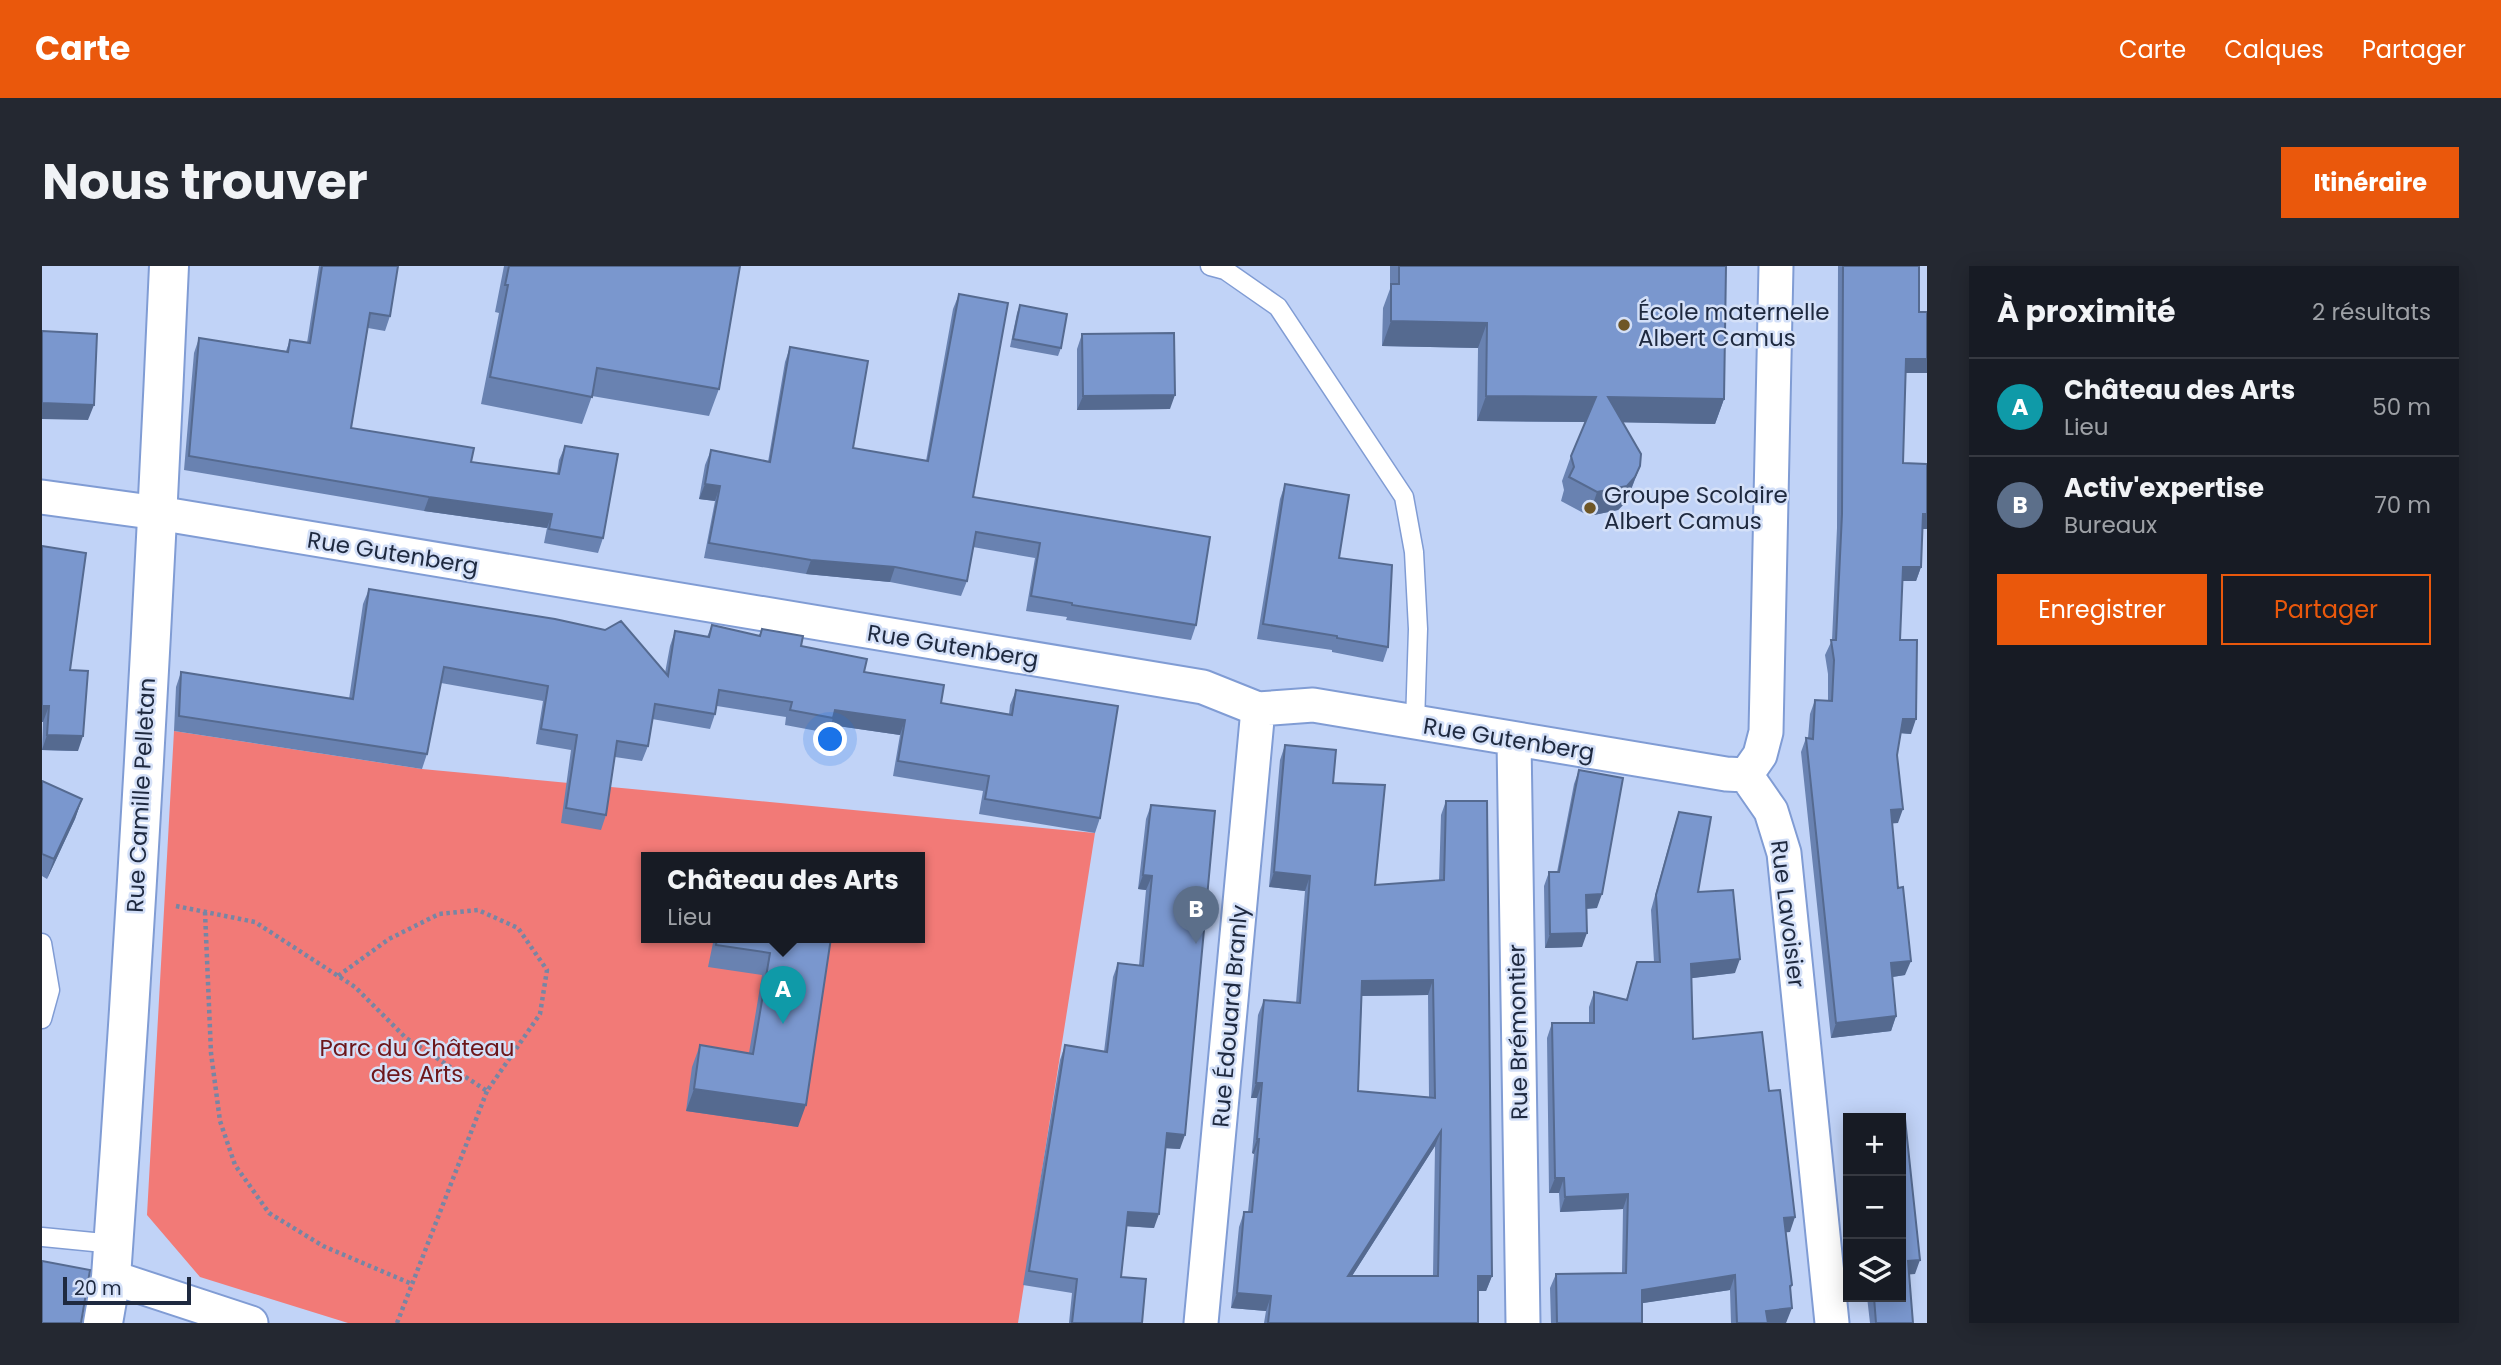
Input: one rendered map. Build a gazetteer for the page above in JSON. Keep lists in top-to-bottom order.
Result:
{
  "streets": {
    "street": [
      "Rue Gutenberg",
      "Rue Camille Pelletan",
      "Rue Lavoisier",
      "Rue Édouard Branly",
      "Rue Brémontier"
    ]
  },
  "crossings": [
    ["Rue Gutenberg", "Rue Camille Pelletan"],
    ["Rue Gutenberg", "Rue Lavoisier"],
    ["Rue Gutenberg", "Rue Édouard Branly"],
    ["Rue Gutenberg", "Rue Brémontier"]
  ],
  "parks": ["Parc du Château des Arts"],
  "places": ["École maternelle Albert Camus", "Groupe Scolaire Albert Camus"],
  "scale_bar": "20 m",
  "page": {
    "header": "Carte",
    "nav": ["Carte", "Calques", "Partager"],
    "title": "Nous trouver",
    "buttons": [
      "Itinéraire",
      ["Enregistrer", "Partager"]
    ],
    "heading": ["À proximité", "2 résultats"],
    "list": [
      {
        "mark": "A",
        "name": "Château des Arts",
        "note": "Lieu",
        "value": "50 m"
      },
      {
        "mark": "B",
        "name": "Activ'expertise",
        "note": "Bureaux",
        "value": "70 m"
      }
    ],
    "popup": ["Château des Arts", "Lieu"],
    "pins": ["B", "A"],
    "map_buttons": ["+", "−"],
    "scale": "20 m"
  }
}
